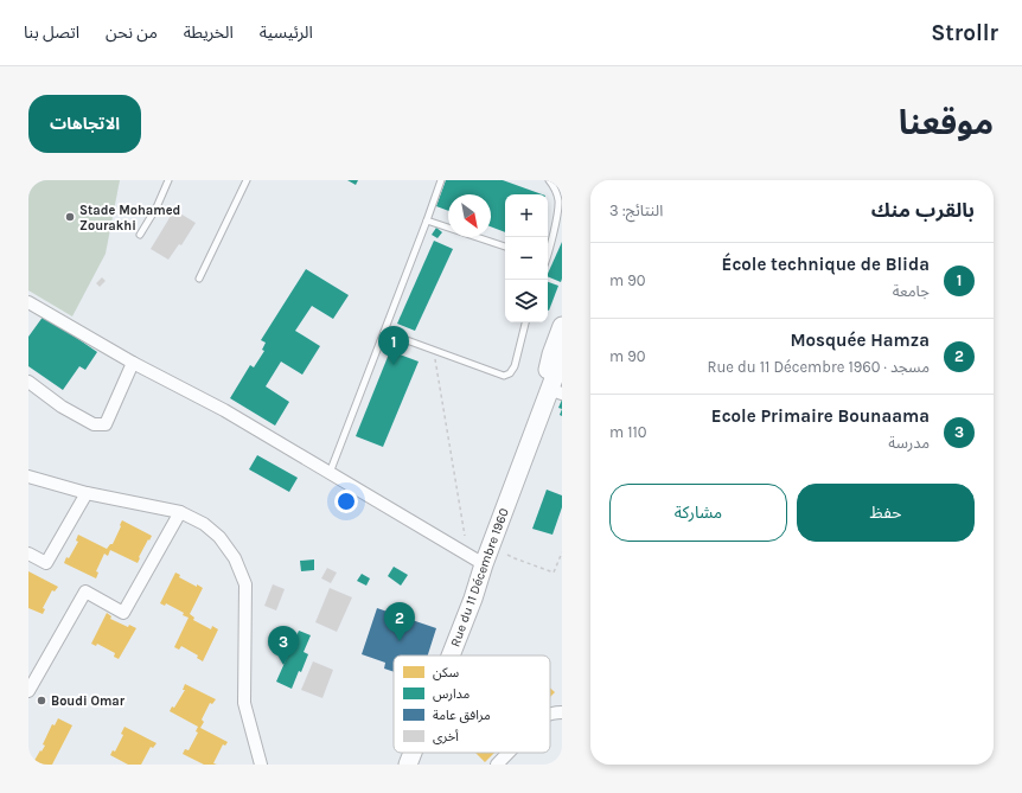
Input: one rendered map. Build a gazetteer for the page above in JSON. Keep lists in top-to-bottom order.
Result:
{
  "streets": {
    "main road": ["Rue du 11 Décembre 1960"]
  },
  "places": ["Stade Mohamed Zourakhi", "Boudi Omar"],
  "legend": [
    "سكن",
    "مدارس",
    "مرافق عامة",
    "أخرى"
  ],
  "north": "bottom right",
  "page": {
    "header": "Strollr",
    "nav": [
      "الرئيسية",
      "الخريطة",
      "من نحن",
      "اتصل بنا"
    ],
    "title": "موقعنا",
    "buttons": [
      "الاتجاهات",
      ["حفظ", "مشاركة"]
    ],
    "heading": ["بالقرب منك", "النتائج: 3"],
    "map_buttons": ["+", "−"],
    "list": [
      {
        "mark": "1",
        "name": "École technique de Blida",
        "note": "جامعة",
        "value": "90 m"
      },
      {
        "mark": "2",
        "name": "Mosquée Hamza",
        "note": "مسجد · Rue du 11 Décembre 1960",
        "value": "90 m"
      },
      {
        "mark": "3",
        "name": "Ecole Primaire Bounaama",
        "note": "مدرسة",
        "value": "110 m"
      }
    ],
    "pins": ["1", "2", "3"]
  }
}
